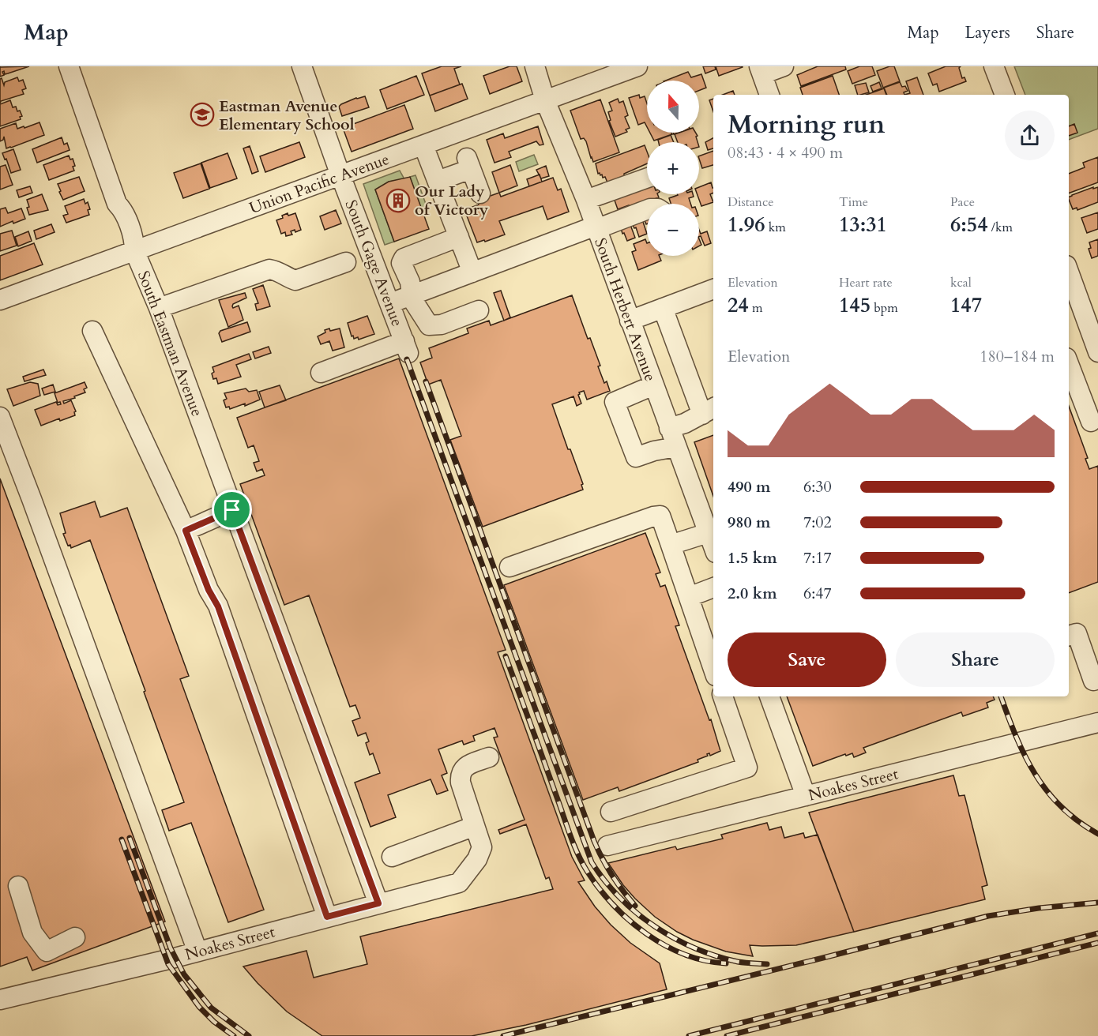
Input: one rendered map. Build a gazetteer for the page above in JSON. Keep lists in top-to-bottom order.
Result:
{
  "streets": {
    "street": [
      "Union Pacific Avenue",
      "South Gage Avenue",
      "South Herbert Avenue",
      "South Eastman Avenue",
      "Noakes Street"
    ]
  },
  "crossings": [
    ["Union Pacific Avenue", "South Gage Avenue"],
    ["Union Pacific Avenue", "South Herbert Avenue"],
    ["Union Pacific Avenue", "South Eastman Avenue"],
    ["South Eastman Avenue", "Noakes Street"]
  ],
  "places": {
    "school or university": ["Eastman Avenue Elementary School"],
    "building": ["Our Lady of Victory"]
  },
  "north": "top",
  "page": {
    "header": "Map",
    "nav": ["Map", "Layers", "Share"],
    "map_buttons": ["+", "−"],
    "heading": ["Morning run", "08:43 · 4 × 490 m"],
    "stats": [
      ["Distance", "1.96 km"],
      ["Time", "13:31"],
      ["Pace", "6:54 /km"],
      ["Elevation", "24 m"],
      ["Heart rate", "145 bpm"],
      ["kcal", "147"]
    ],
    "chart": ["Elevation", "180–184 m"],
    "list": [
      {
        "name": "490 m",
        "note": "6:30"
      },
      {
        "name": "980 m",
        "note": "7:02"
      },
      {
        "name": "1.5 km",
        "note": "7:17"
      },
      {
        "name": "2.0 km",
        "note": "6:47"
      }
    ],
    "buttons": ["Save", "Share"]
  }
}
